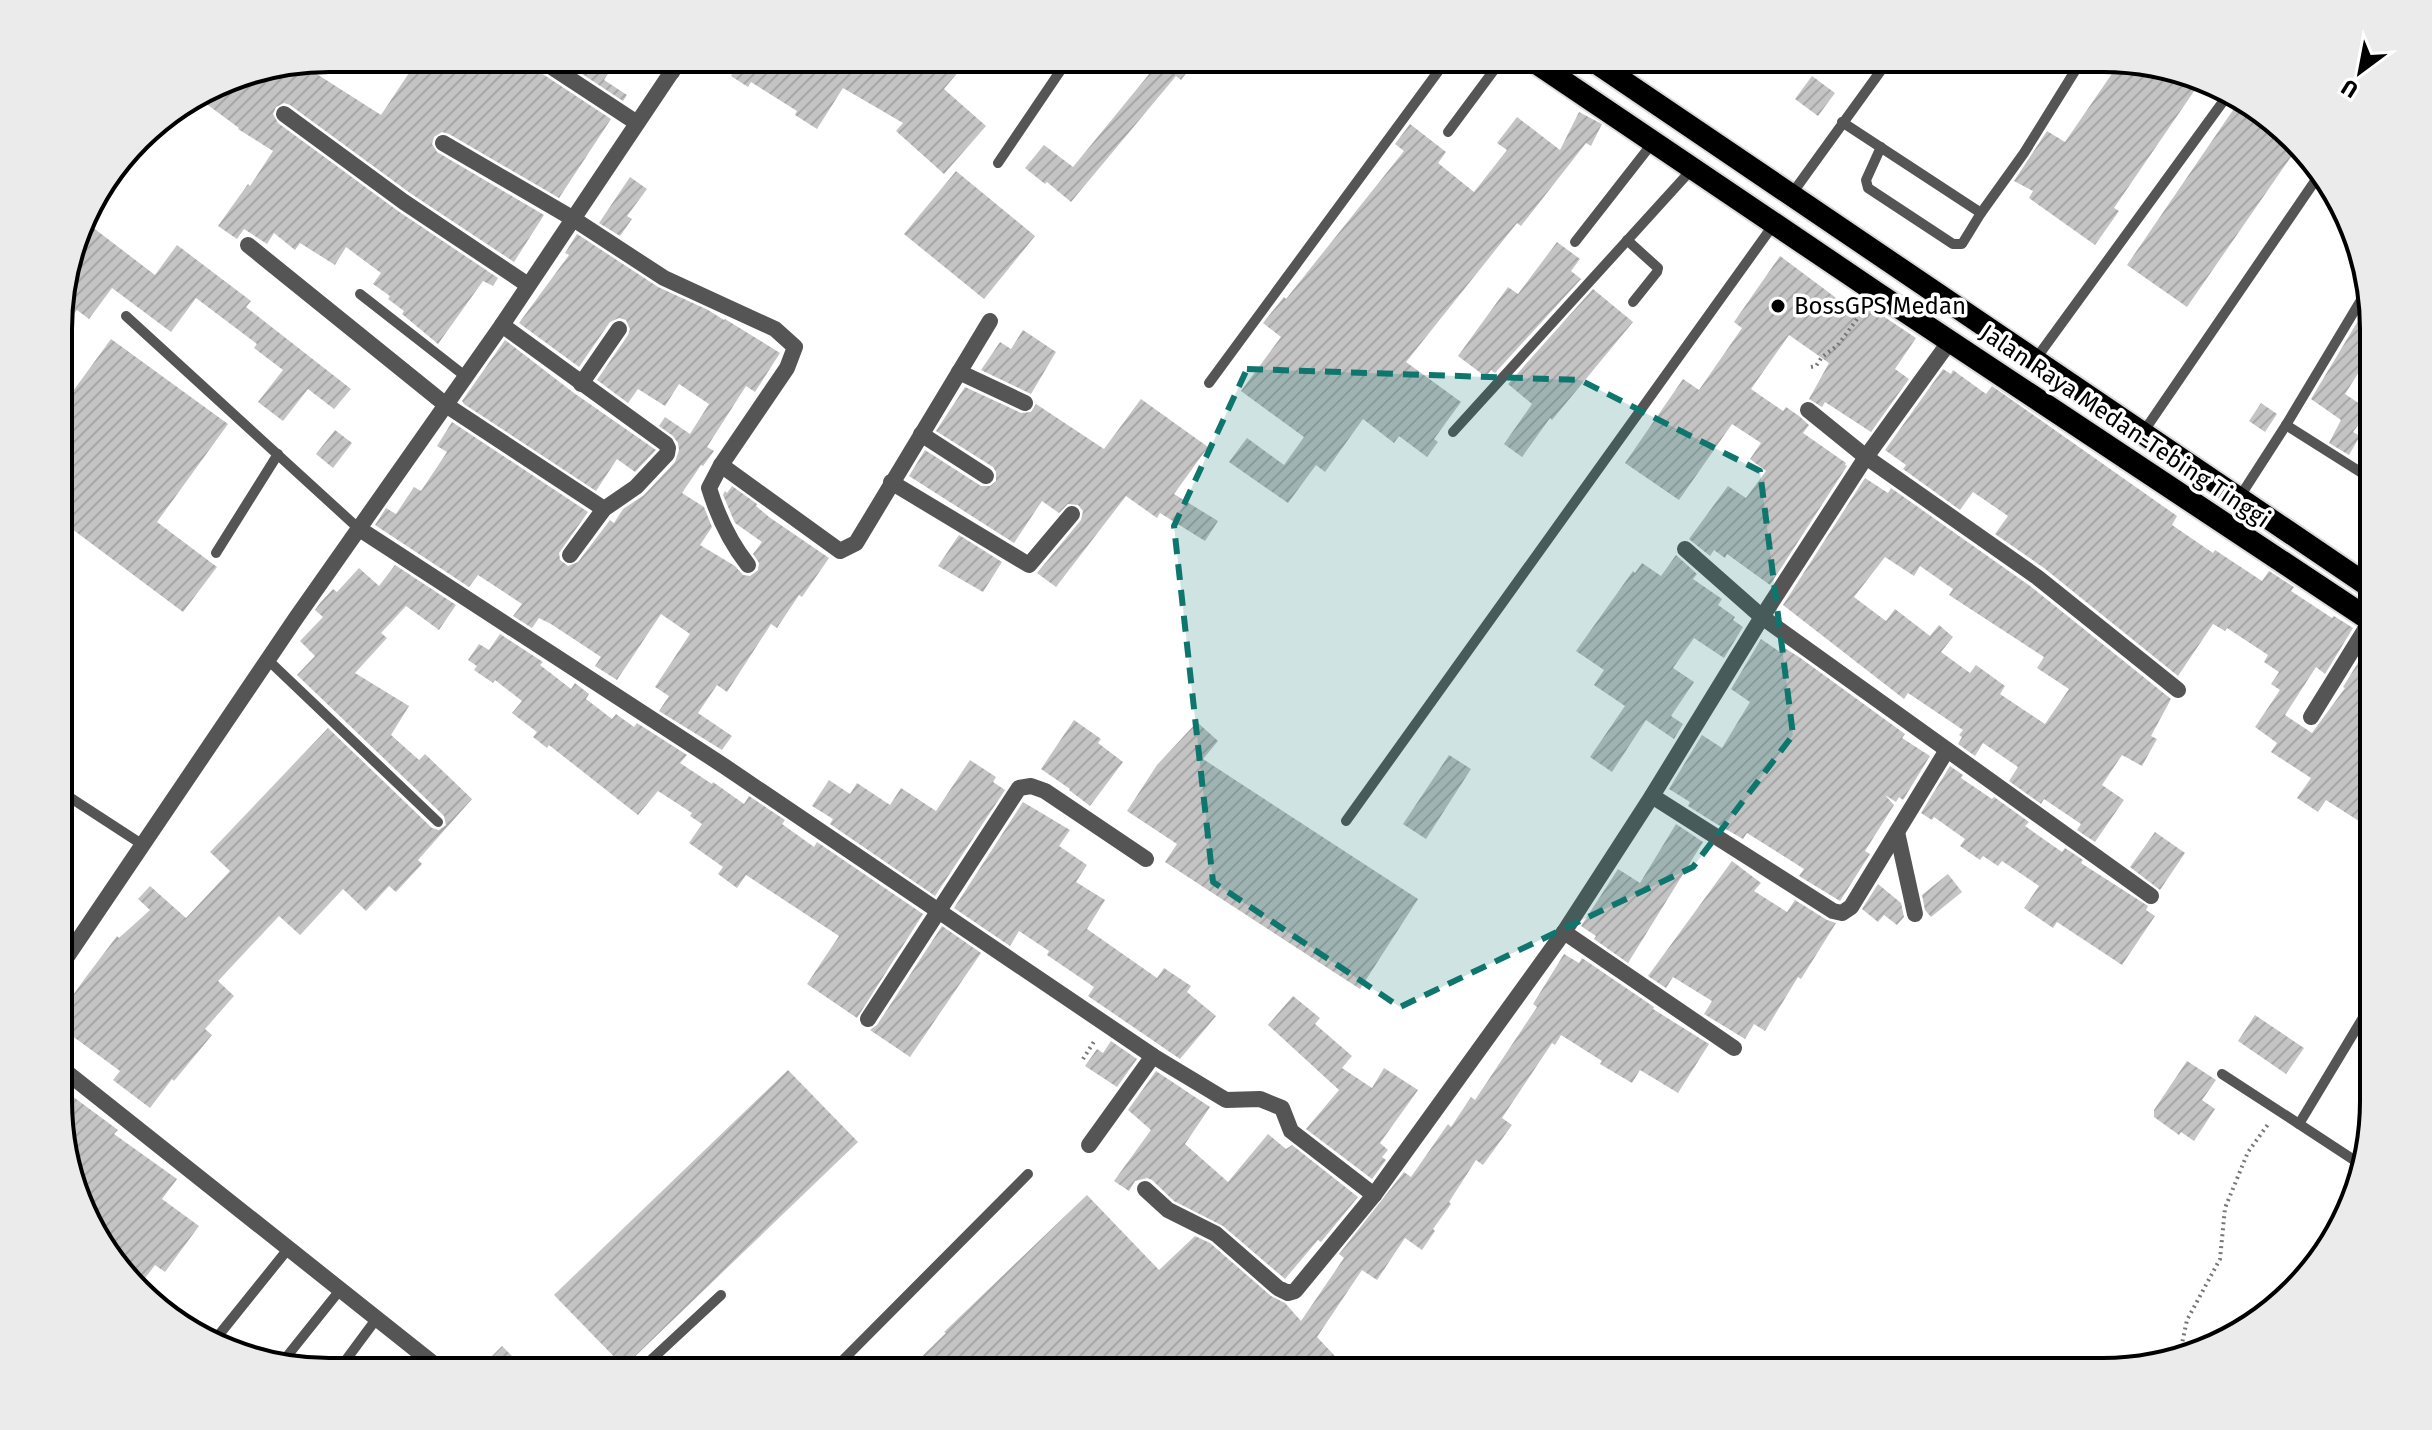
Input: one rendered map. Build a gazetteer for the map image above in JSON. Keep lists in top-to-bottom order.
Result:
{
  "streets": {
    "highway": ["Jalan Raya Medan-Tebing Tinggi"]
  },
  "places": ["BossGPS Medan"],
  "north": "bottom left"
}
